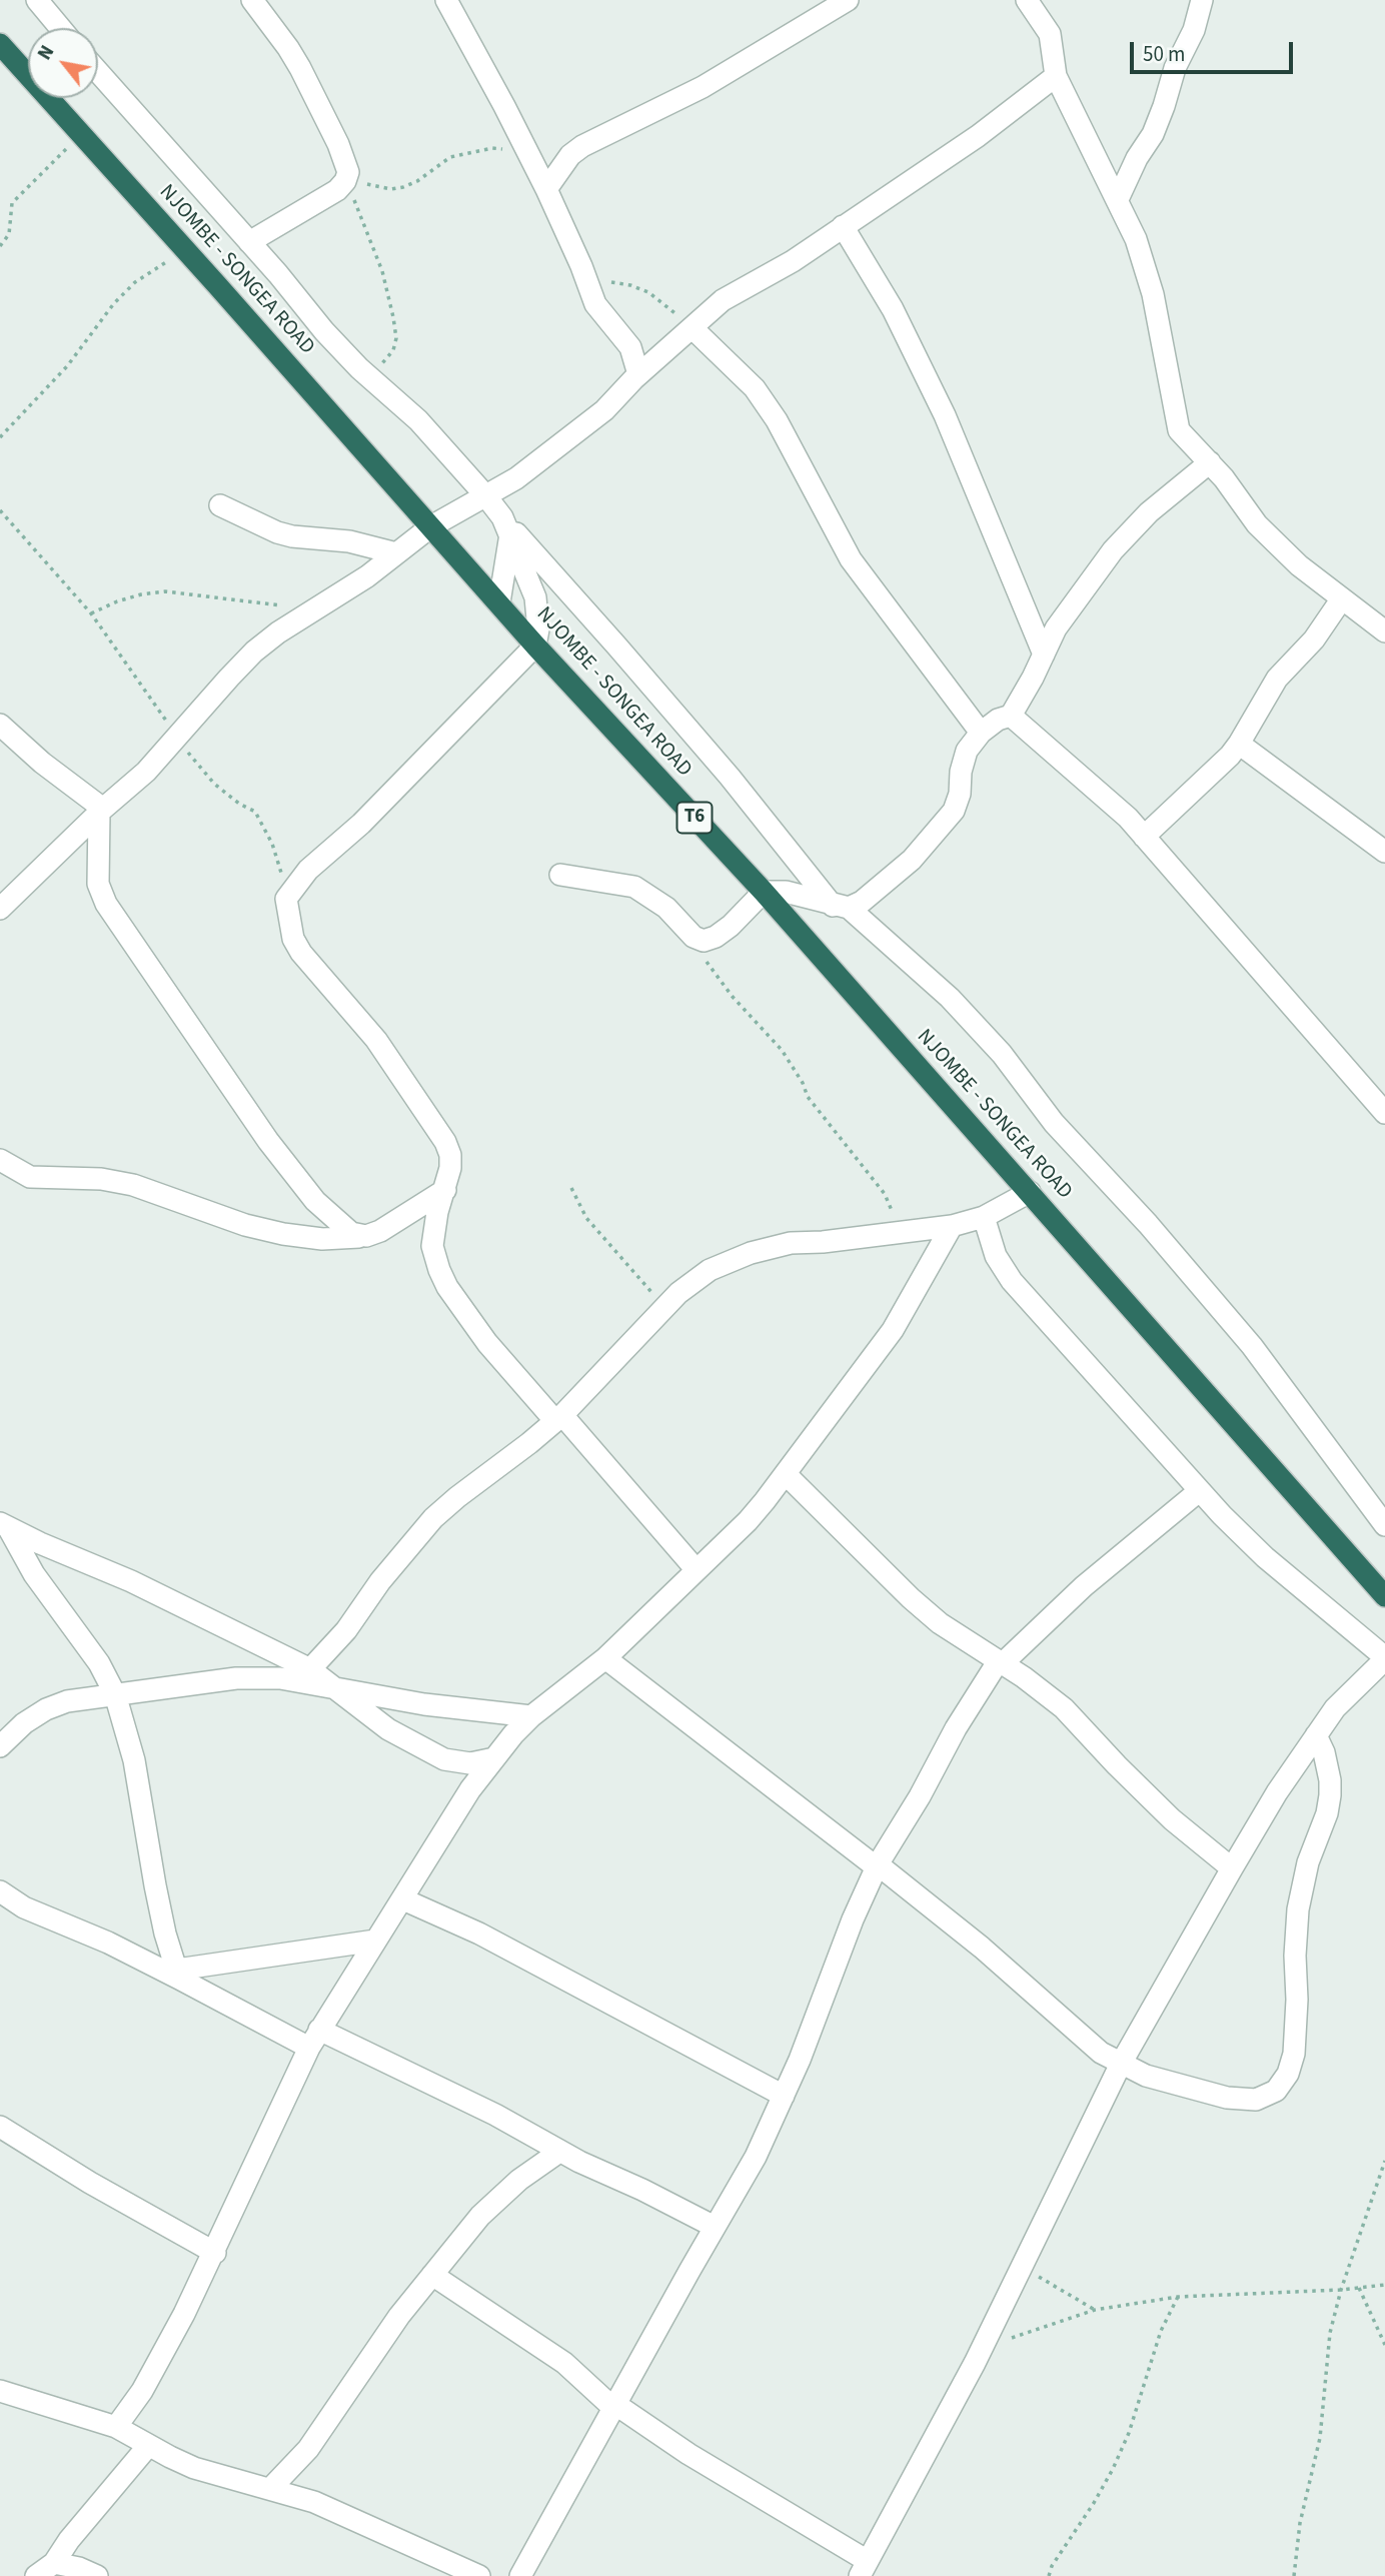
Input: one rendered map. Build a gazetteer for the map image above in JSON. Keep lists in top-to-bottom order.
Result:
{
  "streets": {
    "highway": ["NJOMBE - SONGEA ROAD", "T6"]
  },
  "scale_bar": "50 m",
  "north": "top left"
}
